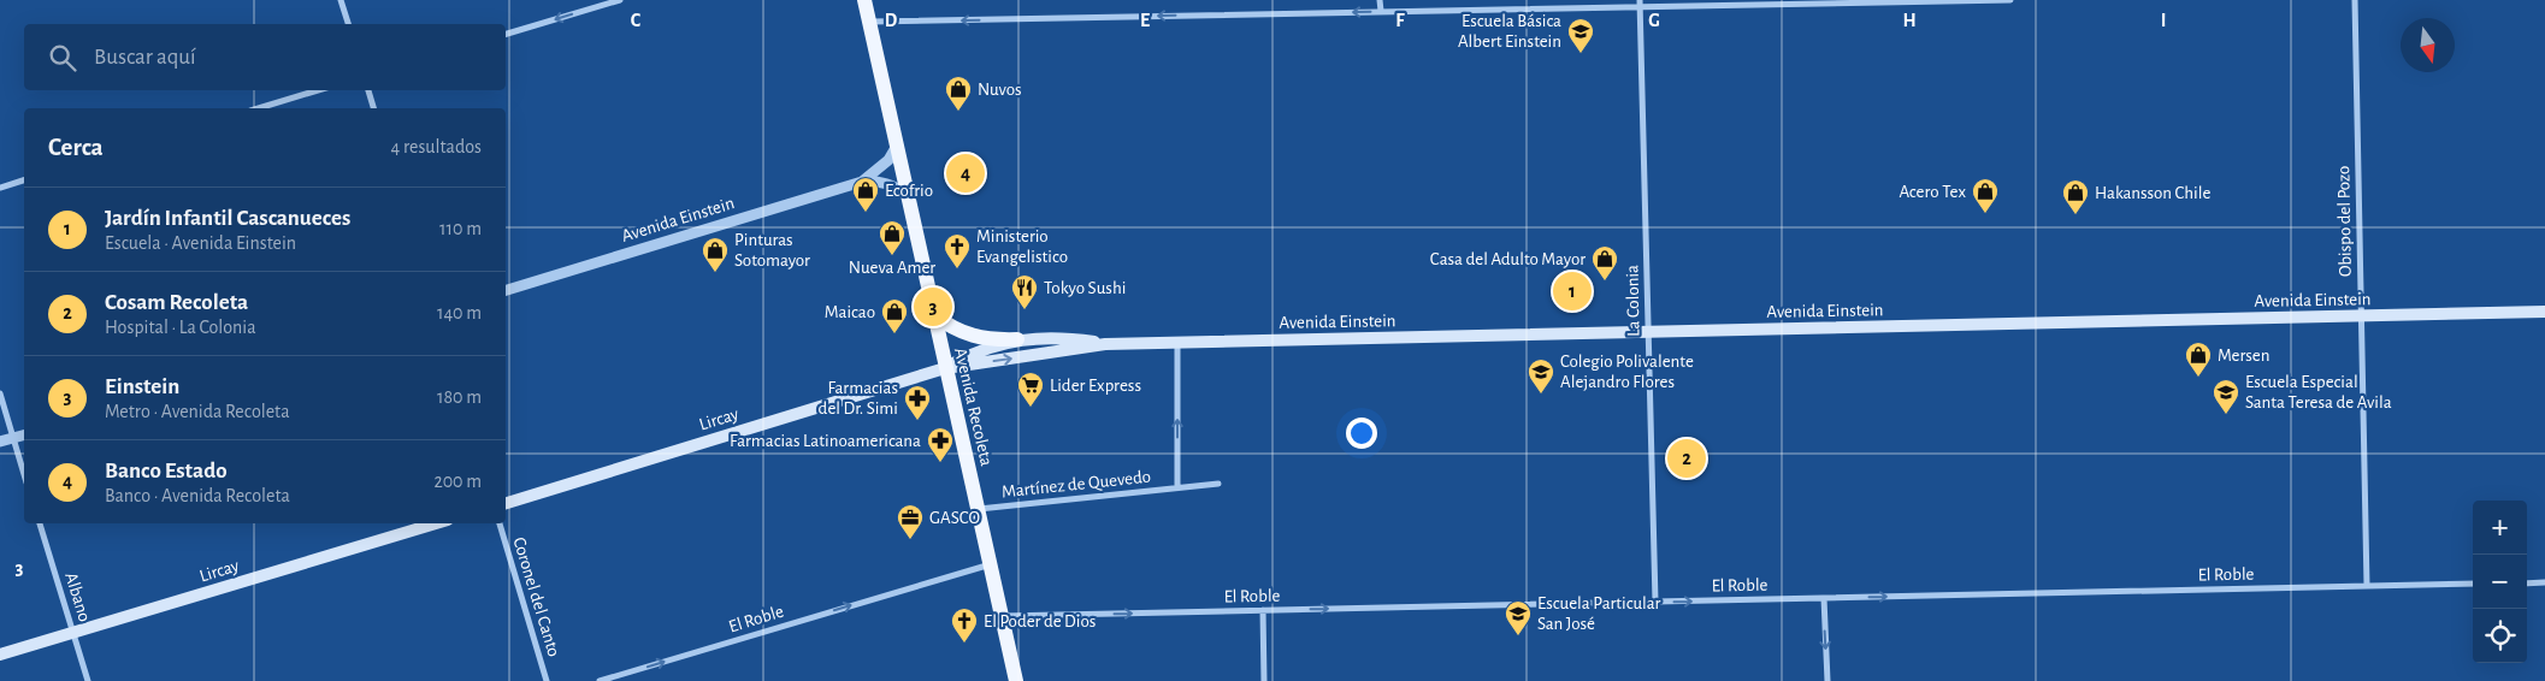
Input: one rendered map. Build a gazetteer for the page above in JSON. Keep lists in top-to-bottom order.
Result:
{
  "streets": {
    "main road": ["Avenida Einstein", "Avenida Recoleta", "Lircay"],
    "street": [
      "Obispo del Pozo",
      "La Colonia",
      "Martínez de Quevedo",
      "El Roble",
      "Albano",
      "Coronel del Canto"
    ]
  },
  "crossings": [
    ["Avenida Einstein", "Obispo del Pozo"],
    ["Avenida Einstein", "La Colonia"],
    ["Avenida Einstein", "Avenida Recoleta"],
    ["Avenida Einstein", "Lircay"],
    ["Avenida Einstein", "Martínez de Quevedo"],
    ["Obispo del Pozo", "El Roble"],
    ["La Colonia", "El Roble"],
    ["Avenida Recoleta", "Lircay"],
    ["Avenida Recoleta", "Martínez de Quevedo"],
    ["Avenida Recoleta", "El Roble"],
    ["Lircay", "Albano"]
  ],
  "one_way": ["Martínez de Quevedo", "El Roble"],
  "places": {
    "school or university": [
      "Escuela Básica Albert Einstein",
      "Colegio Polivalente Alejandro Flores",
      "Escuela Especial Santa Teresa de Avila",
      "Escuela Particular San José"
    ],
    "shop": [
      "Nuvos",
      "Ecofrio",
      "Acero Tex",
      "Hakansson Chile",
      "Nueva Amer",
      "Pinturas Sotomayor",
      "Casa del Adulto Mayor",
      "Maicao",
      "Mersen"
    ],
    "church": ["Ministerio Evangelistico", "El Poder de Dios"],
    "restaurant": ["Tokyo Sushi"],
    "supermarket": ["Lider Express"],
    "pharmacy": ["Farmacias del Dr. Simi", "Farmacias Latinoamericana"],
    "office": ["GASCO"]
  },
  "north": "bottom",
  "page": {
    "search": "Buscar aquí",
    "heading": ["Cerca", "4 resultados"],
    "pins": [
      "4",
      "1",
      "3",
      "2"
    ],
    "list": [
      {
        "mark": "1",
        "name": "Jardín Infantil Cascanueces",
        "note": "Escuela · Avenida Einstein",
        "value": "110 m"
      },
      {
        "mark": "2",
        "name": "Cosam Recoleta",
        "note": "Hospital · La Colonia",
        "value": "140 m"
      },
      {
        "mark": "3",
        "name": "Einstein",
        "note": "Metro · Avenida Recoleta",
        "value": "180 m"
      },
      {
        "mark": "4",
        "name": "Banco Estado",
        "note": "Banco · Avenida Recoleta",
        "value": "200 m"
      }
    ],
    "map_buttons": ["+", "−"]
  },
  "grid": {
    "columns": [
      "C",
      "D",
      "E",
      "F",
      "G",
      "H",
      "I"
    ],
    "rows": ["3"]
  }
}
